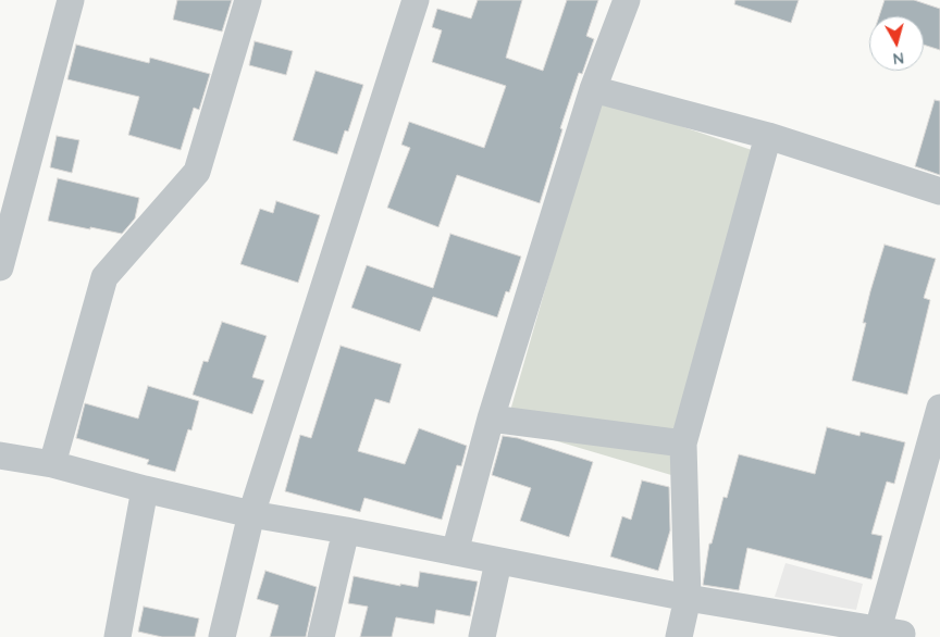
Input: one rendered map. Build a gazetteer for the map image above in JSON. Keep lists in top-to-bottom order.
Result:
{
  "north": "bottom"
}
